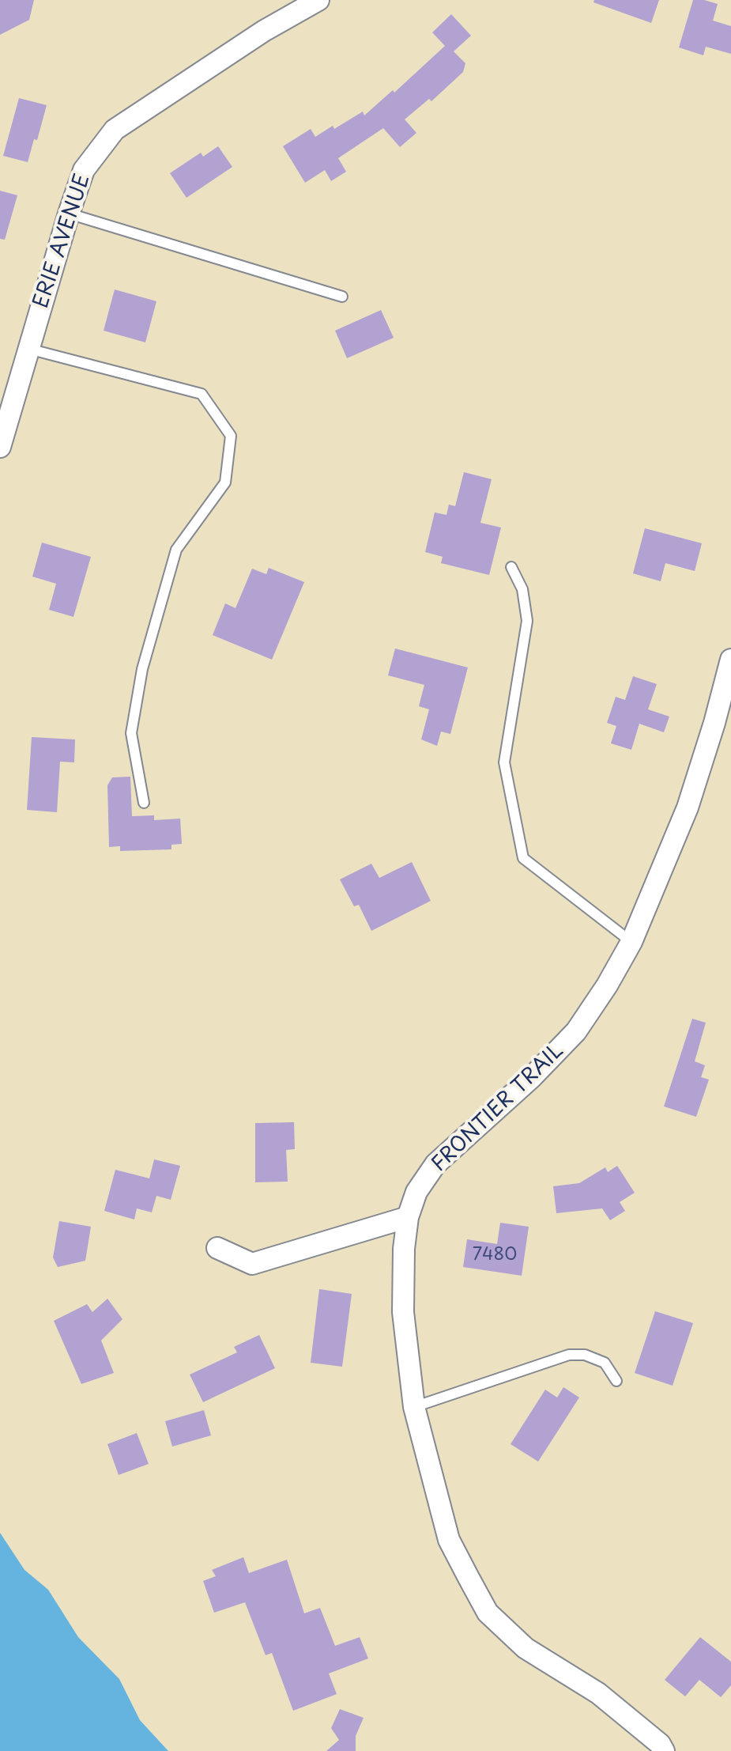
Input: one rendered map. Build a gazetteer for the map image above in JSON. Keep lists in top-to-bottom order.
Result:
{
  "streets": {
    "street": ["ERIE AVENUE", "FRONTIER TRAIL"]
  },
  "house_numbers": ["7480"]
}
